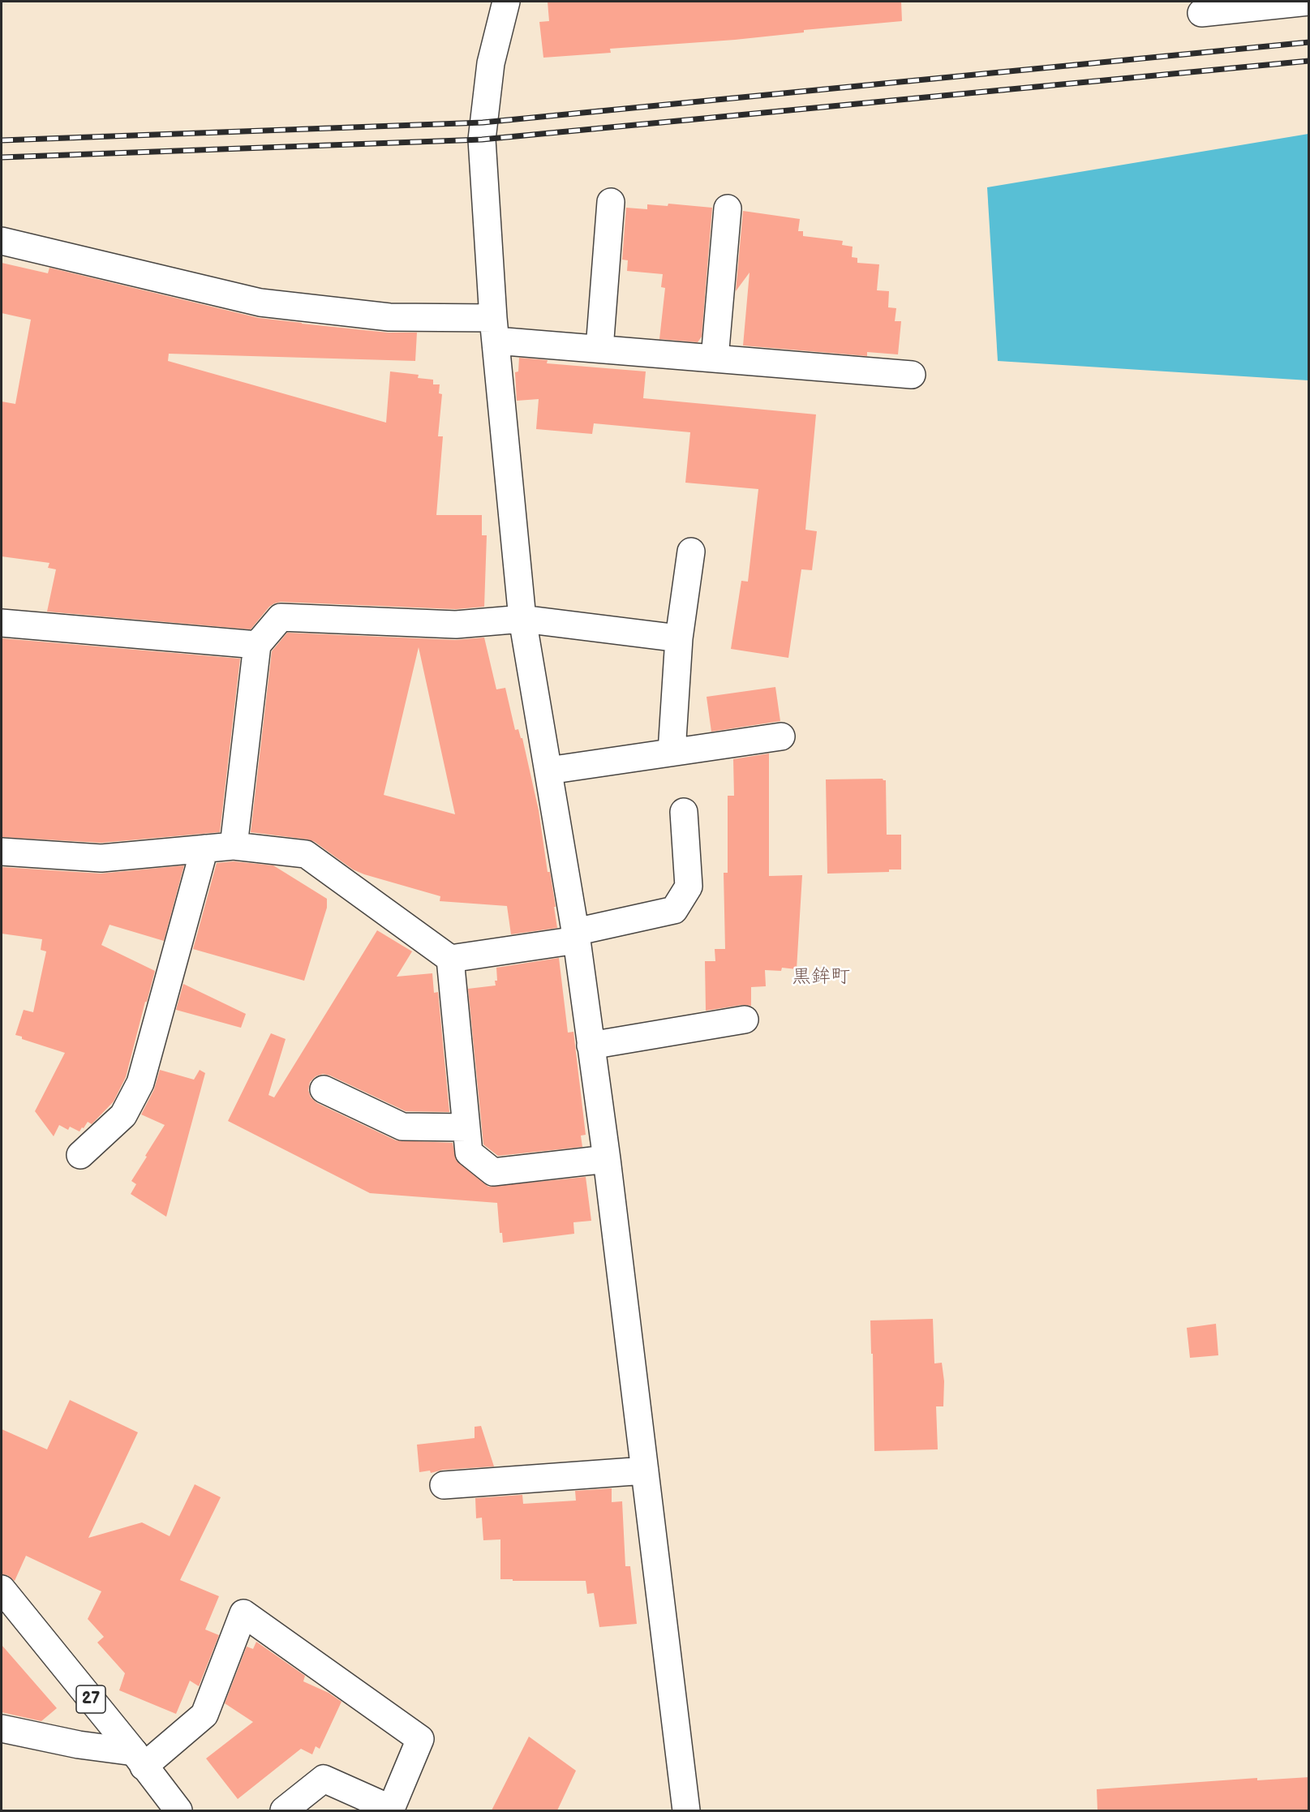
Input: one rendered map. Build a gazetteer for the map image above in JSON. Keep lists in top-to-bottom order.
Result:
{
  "streets": {
    "street": ["27"]
  },
  "districts": ["黒鉾町"]
}
